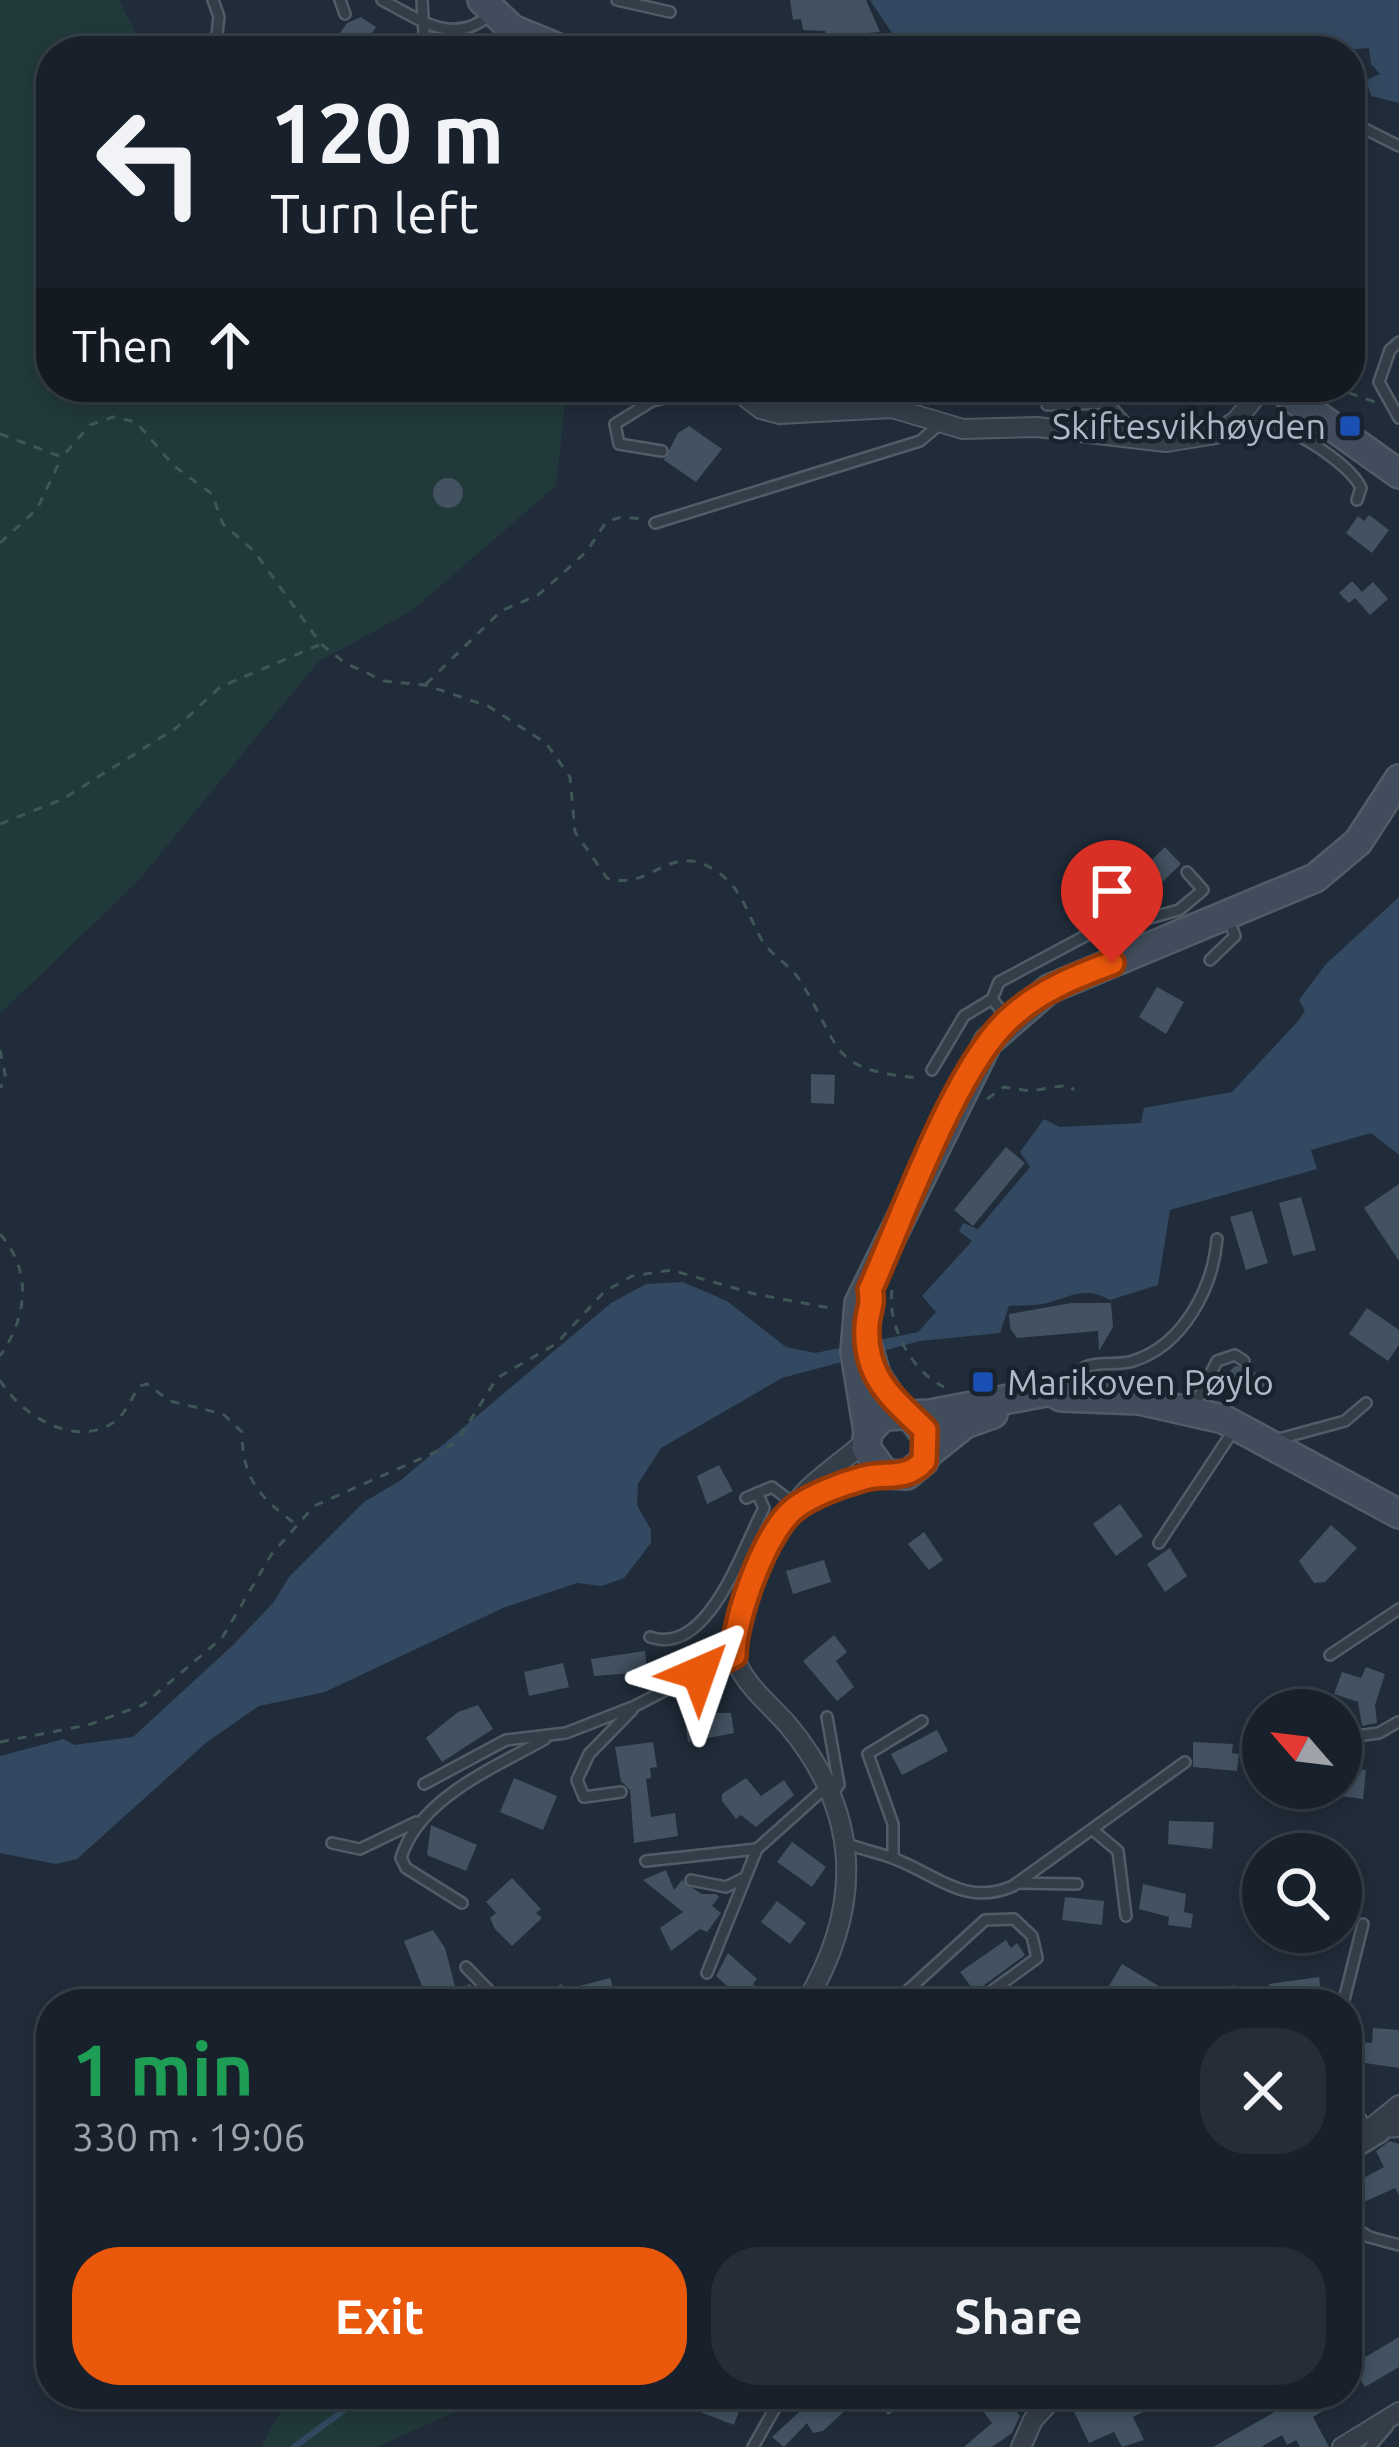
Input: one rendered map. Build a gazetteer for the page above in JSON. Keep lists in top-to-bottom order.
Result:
{
  "places": {
    "transit": ["Skiftesvikhøyden", "Marikoven Pøylo"]
  },
  "north": "top left",
  "page": {
    "turn": ["120 m", "Turn left"],
    "then": "Then",
    "heading": ["1 min", "330 m · 19:06"],
    "buttons": ["Exit", "Share"]
  }
}
